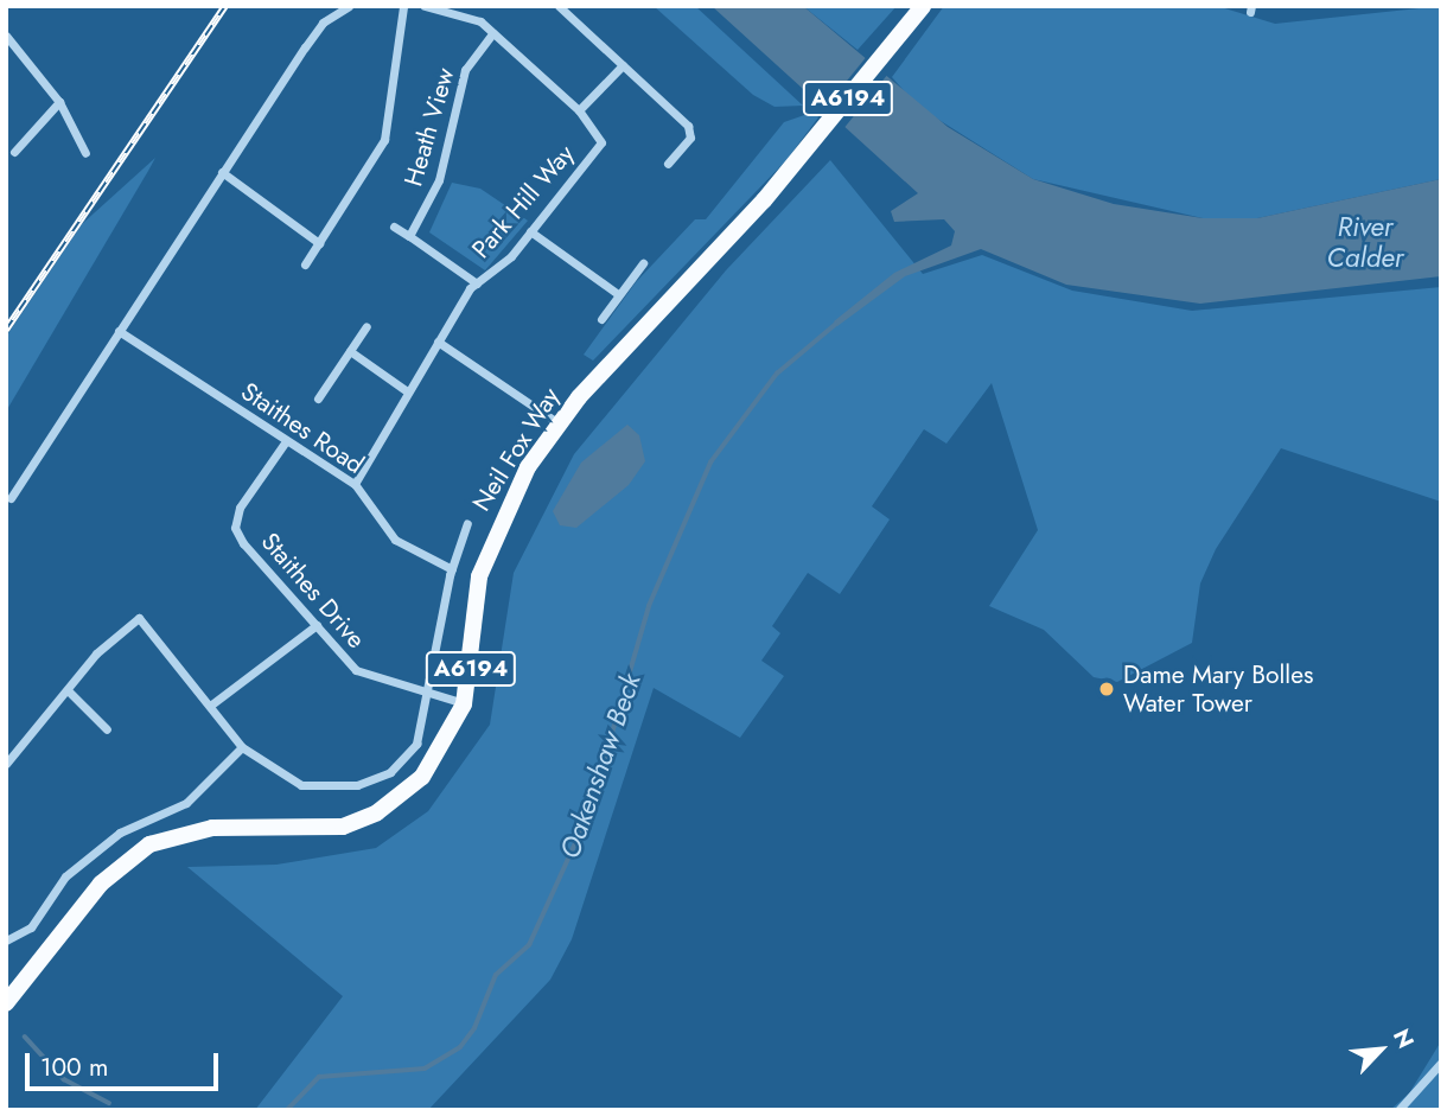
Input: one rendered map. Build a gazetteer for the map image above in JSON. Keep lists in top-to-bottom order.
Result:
{
  "streets": {
    "main road": ["A6194", "Neil Fox Way"],
    "street": [
      "Heath View",
      "Park Hill Way",
      "Staithes Road",
      "Staithes Drive"
    ]
  },
  "crossings": [
    ["Heath View", "Park Hill Way"],
    ["Park Hill Way", "Staithes Road"],
    ["Staithes Road", "Staithes Drive"],
    ["Neil Fox Way", "Staithes Drive"]
  ],
  "water": ["River Calder", "Oakenshaw Beck"],
  "places": ["Dame Mary Bolles Water Tower"],
  "scale_bar": "100 m",
  "north": "top right"
}
